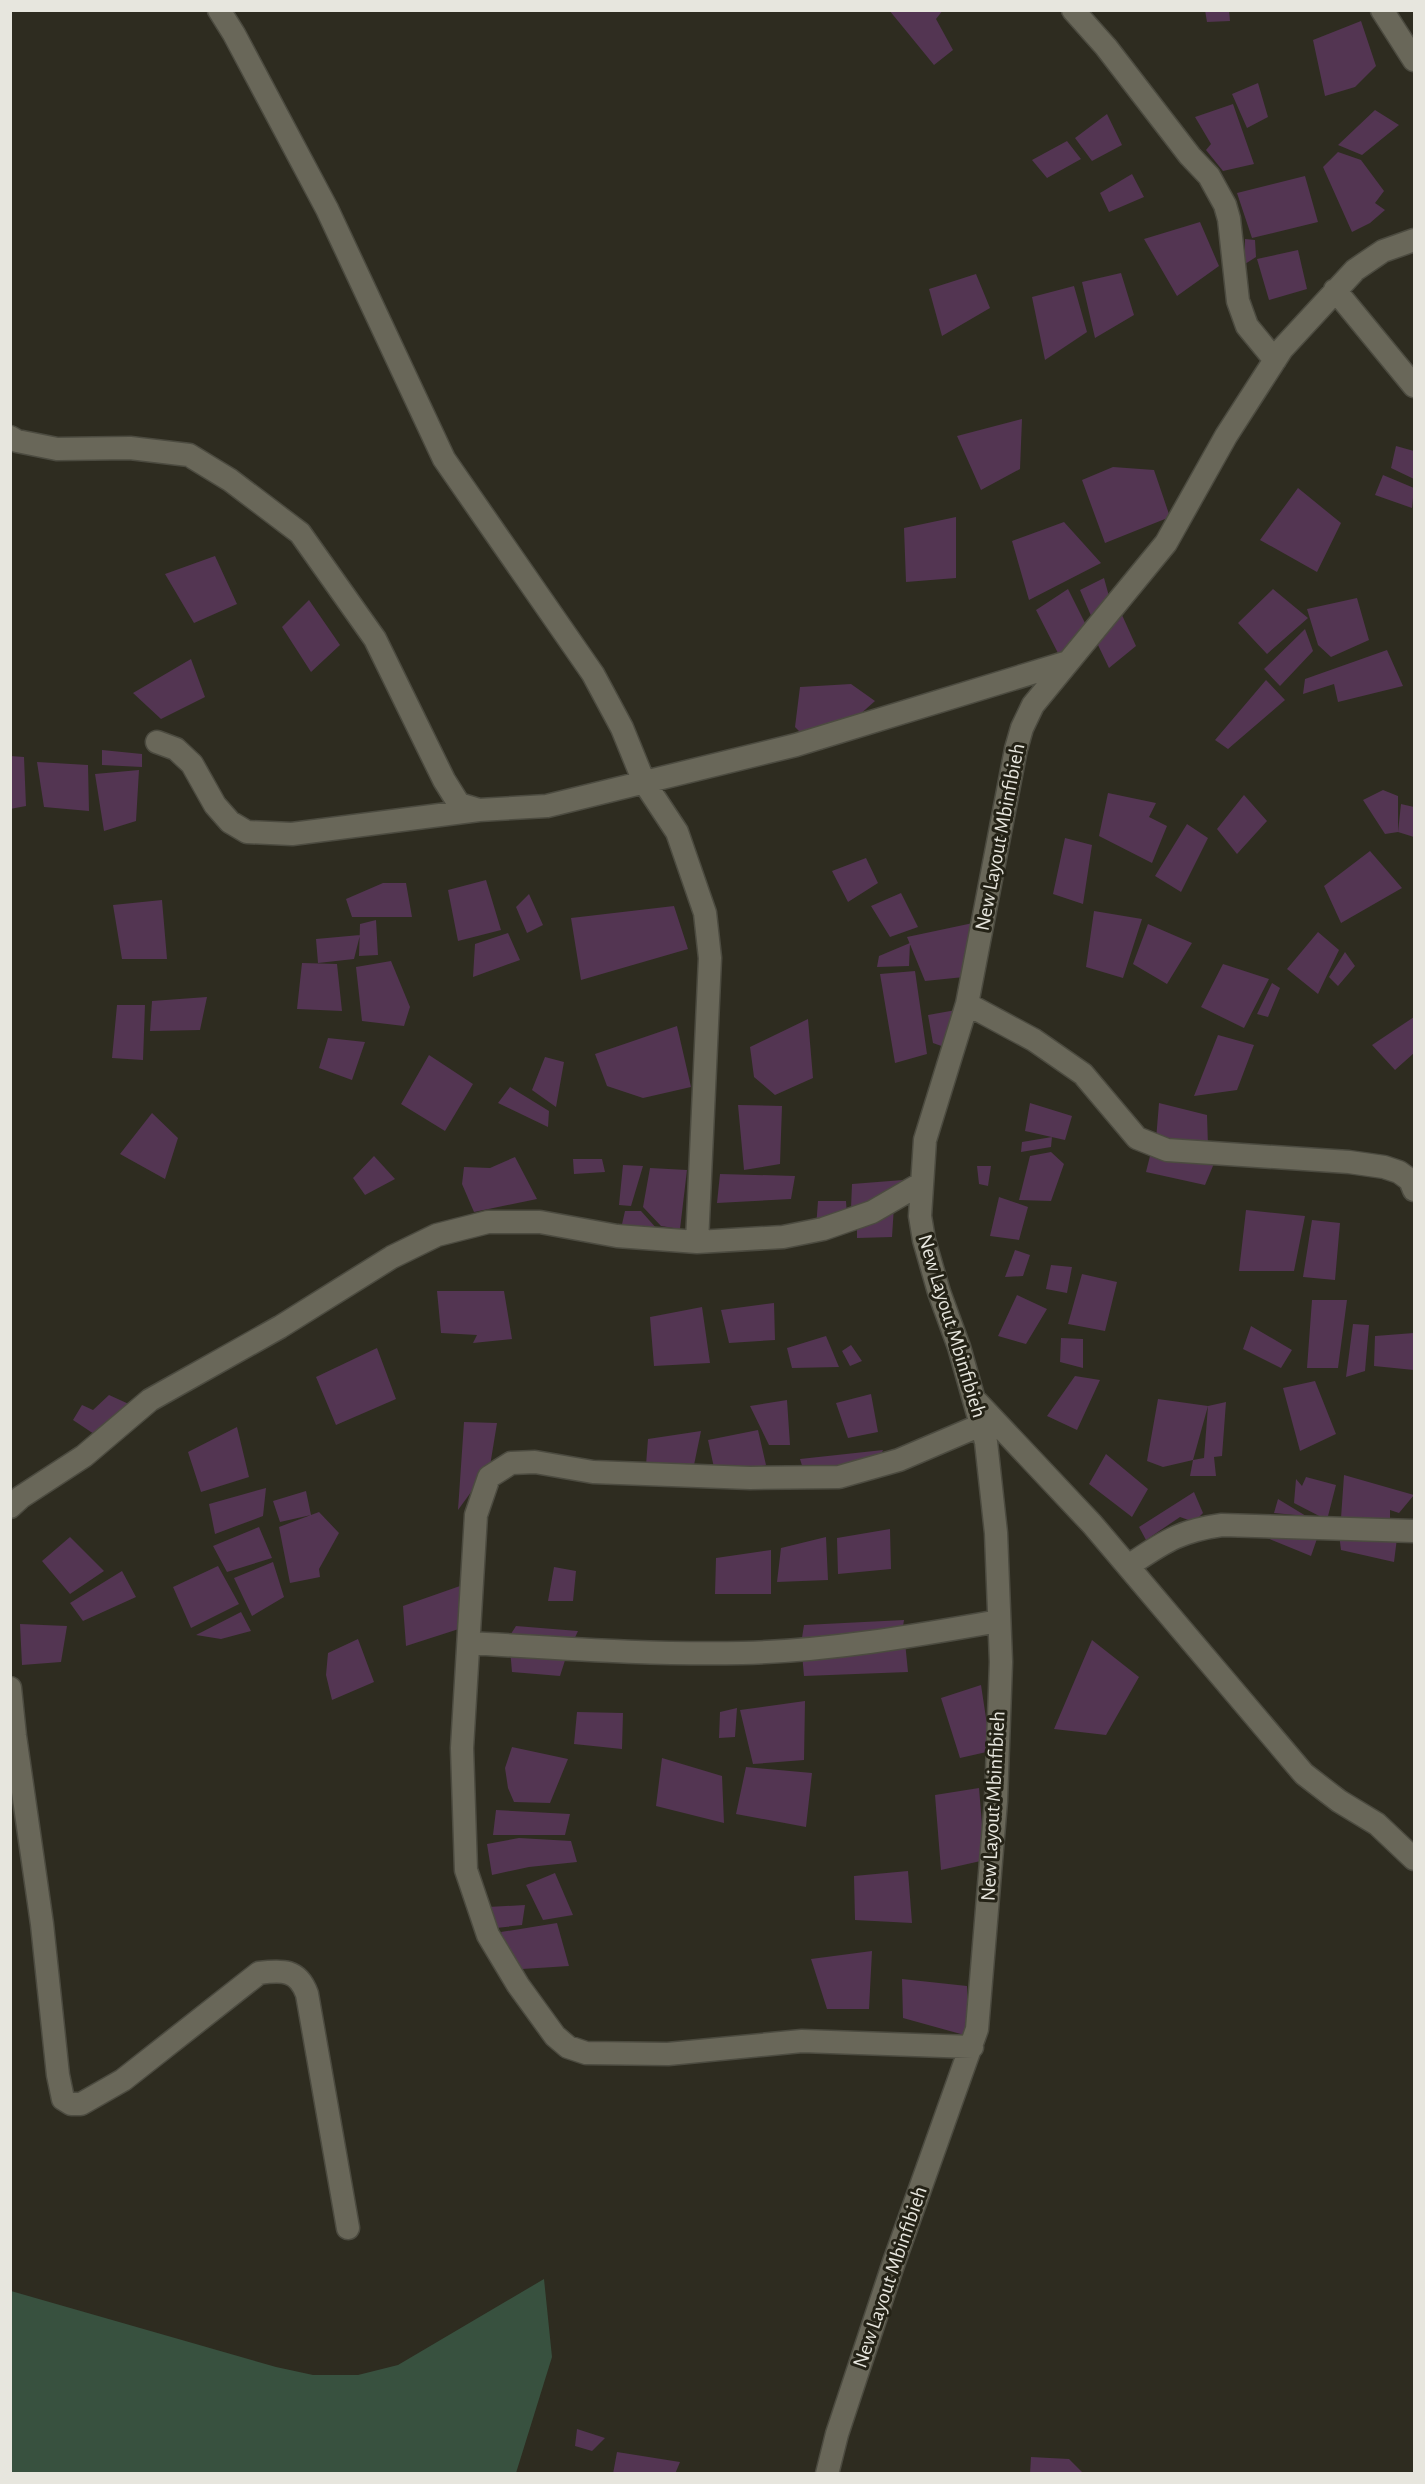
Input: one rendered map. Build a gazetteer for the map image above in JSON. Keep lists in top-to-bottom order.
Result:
{
  "streets": {
    "street": ["New Layout Mbinfibieh"]
  }
}
